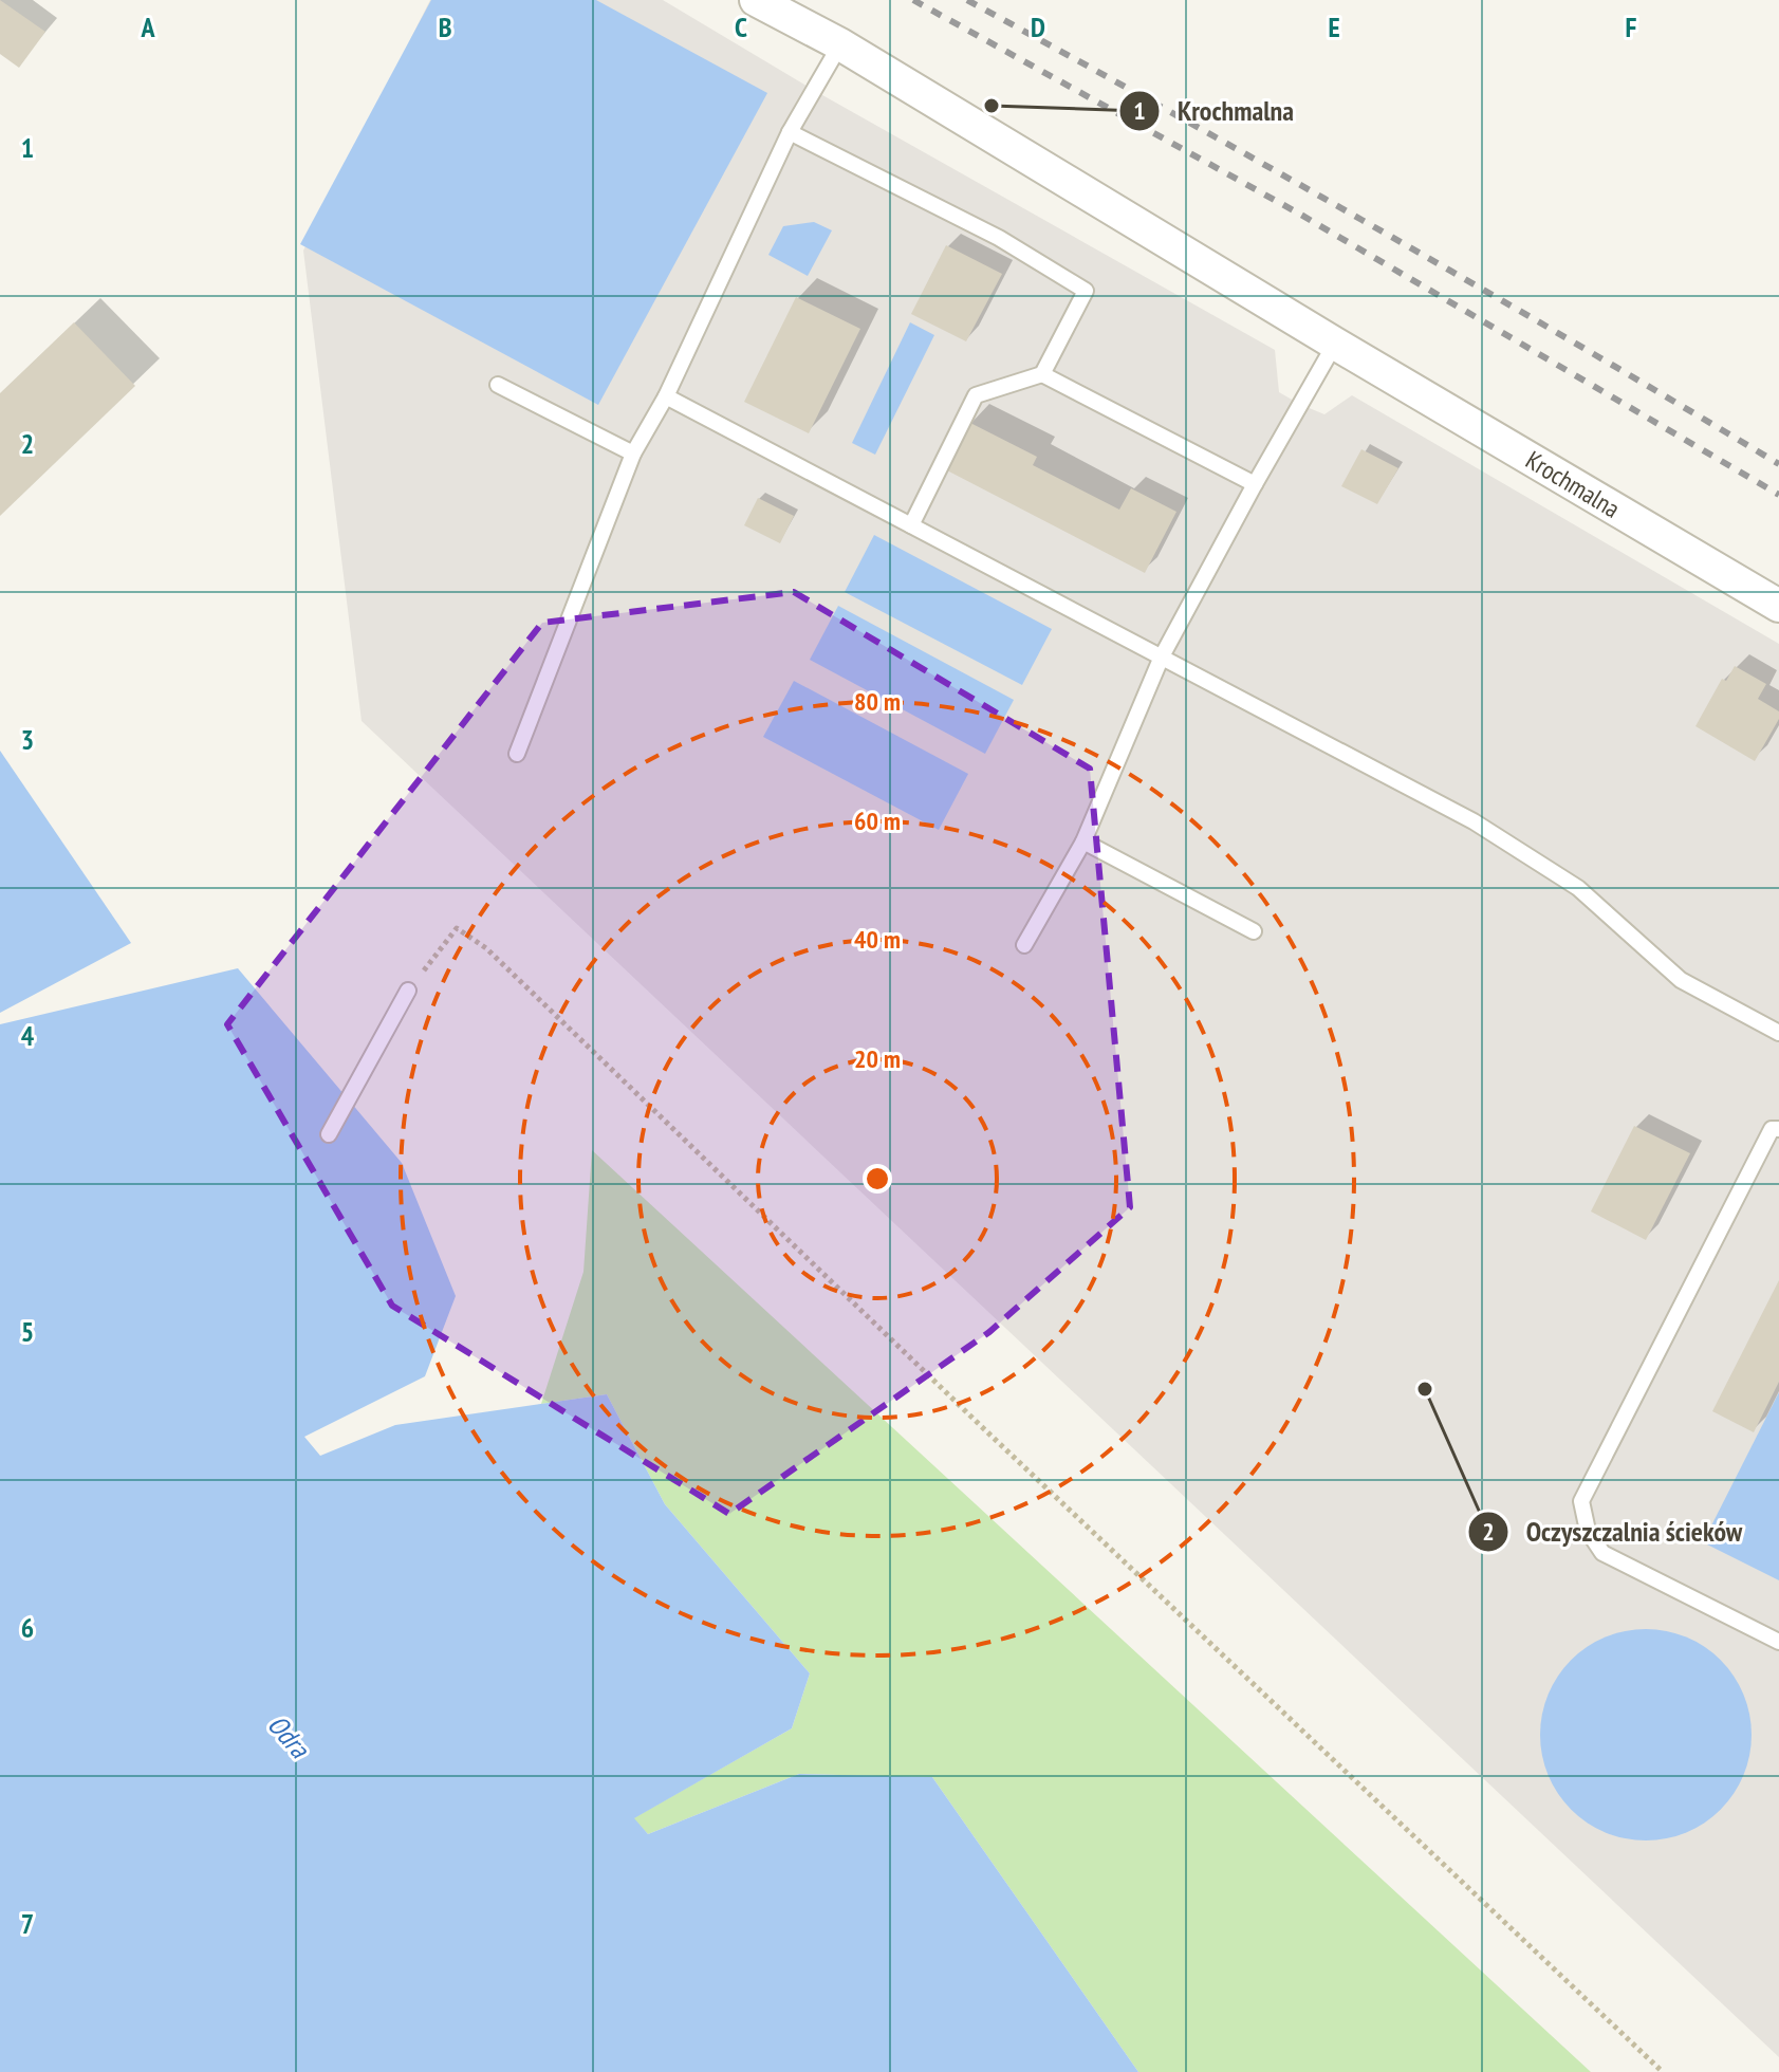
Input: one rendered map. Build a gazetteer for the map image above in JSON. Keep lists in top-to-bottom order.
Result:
{
  "streets": {
    "street": ["Krochmalna"]
  },
  "water": ["Odra"],
  "places": ["Krochmalna", "Oczyszczalnia ścieków"],
  "grid": {
    "columns": [
      "A",
      "B",
      "C",
      "D",
      "E",
      "F"
    ],
    "rows": [
      "1",
      "2",
      "3",
      "4",
      "5",
      "6",
      "7"
    ]
  },
  "rings": [
    "80 m",
    "60 m",
    "40 m",
    "20 m"
  ]
}
